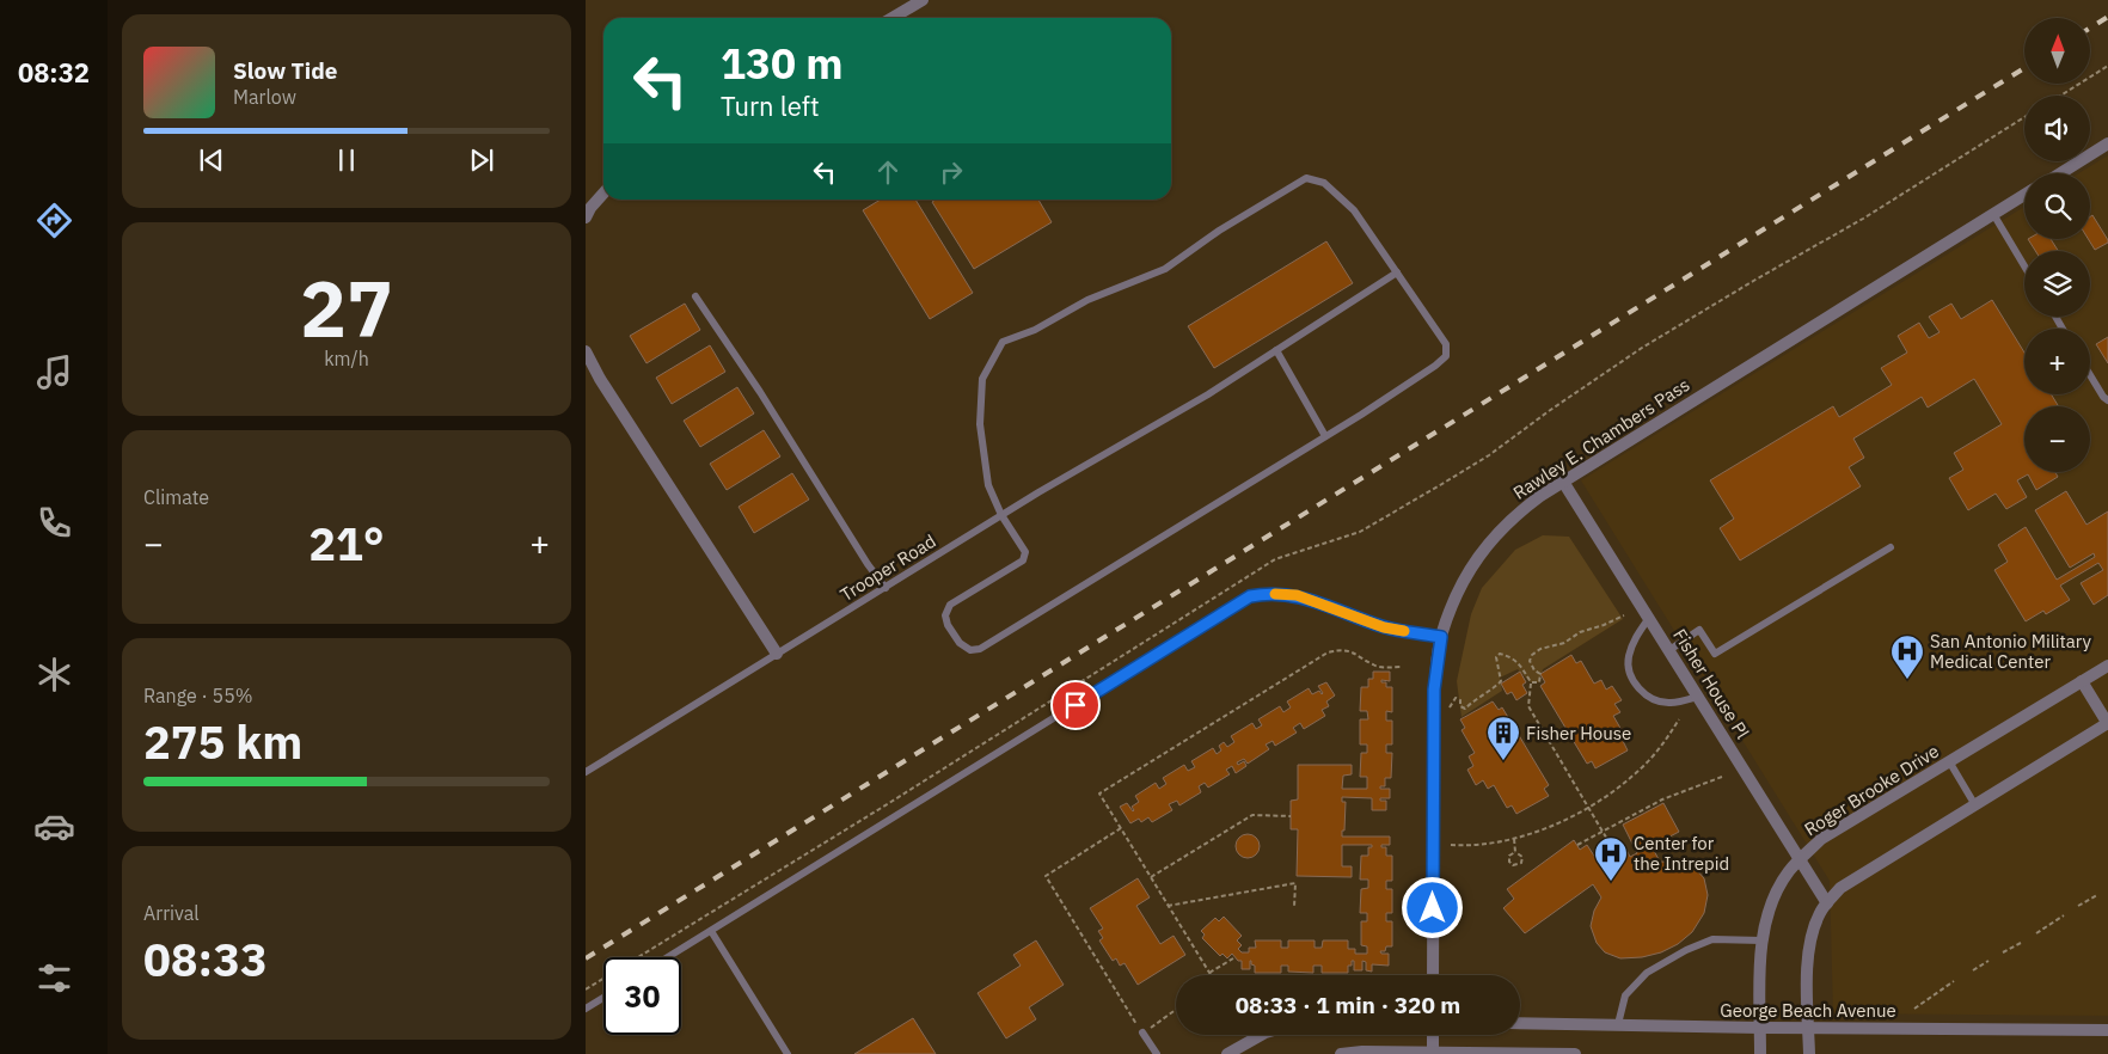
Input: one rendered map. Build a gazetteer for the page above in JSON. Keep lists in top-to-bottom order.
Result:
{
  "streets": {
    "street": [
      "Rawley E. Chambers Pass",
      "Fisher House Pl",
      "Roger Brooke Drive",
      "George Beach Avenue"
    ],
    "lane": ["Trooper Road"]
  },
  "crossings": [
    ["Rawley E. Chambers Pass", "Fisher House Pl"],
    ["Fisher House Pl", "Roger Brooke Drive"],
    ["Roger Brooke Drive", "George Beach Avenue"]
  ],
  "places": {
    "hospital": ["San Antonio Military Medical Center", "Center for the Intrepid"],
    "building": ["Fisher House"]
  },
  "north": "top",
  "page": {
    "tabs": "08:32",
    "map_buttons": ["+", "−"],
    "turn": ["130 m", "Turn left"],
    "song": ["Slow Tide", "Marlow"],
    "tile": [
      ["27", "km/h"],
      "Climate",
      ["Range · 55%", "275 km"],
      ["Arrival", "08:33"]
    ],
    "heat": ["−", "21°", "+"],
    "limit": "30",
    "trip": "08:33 · 1 min · 320 m"
  }
}
